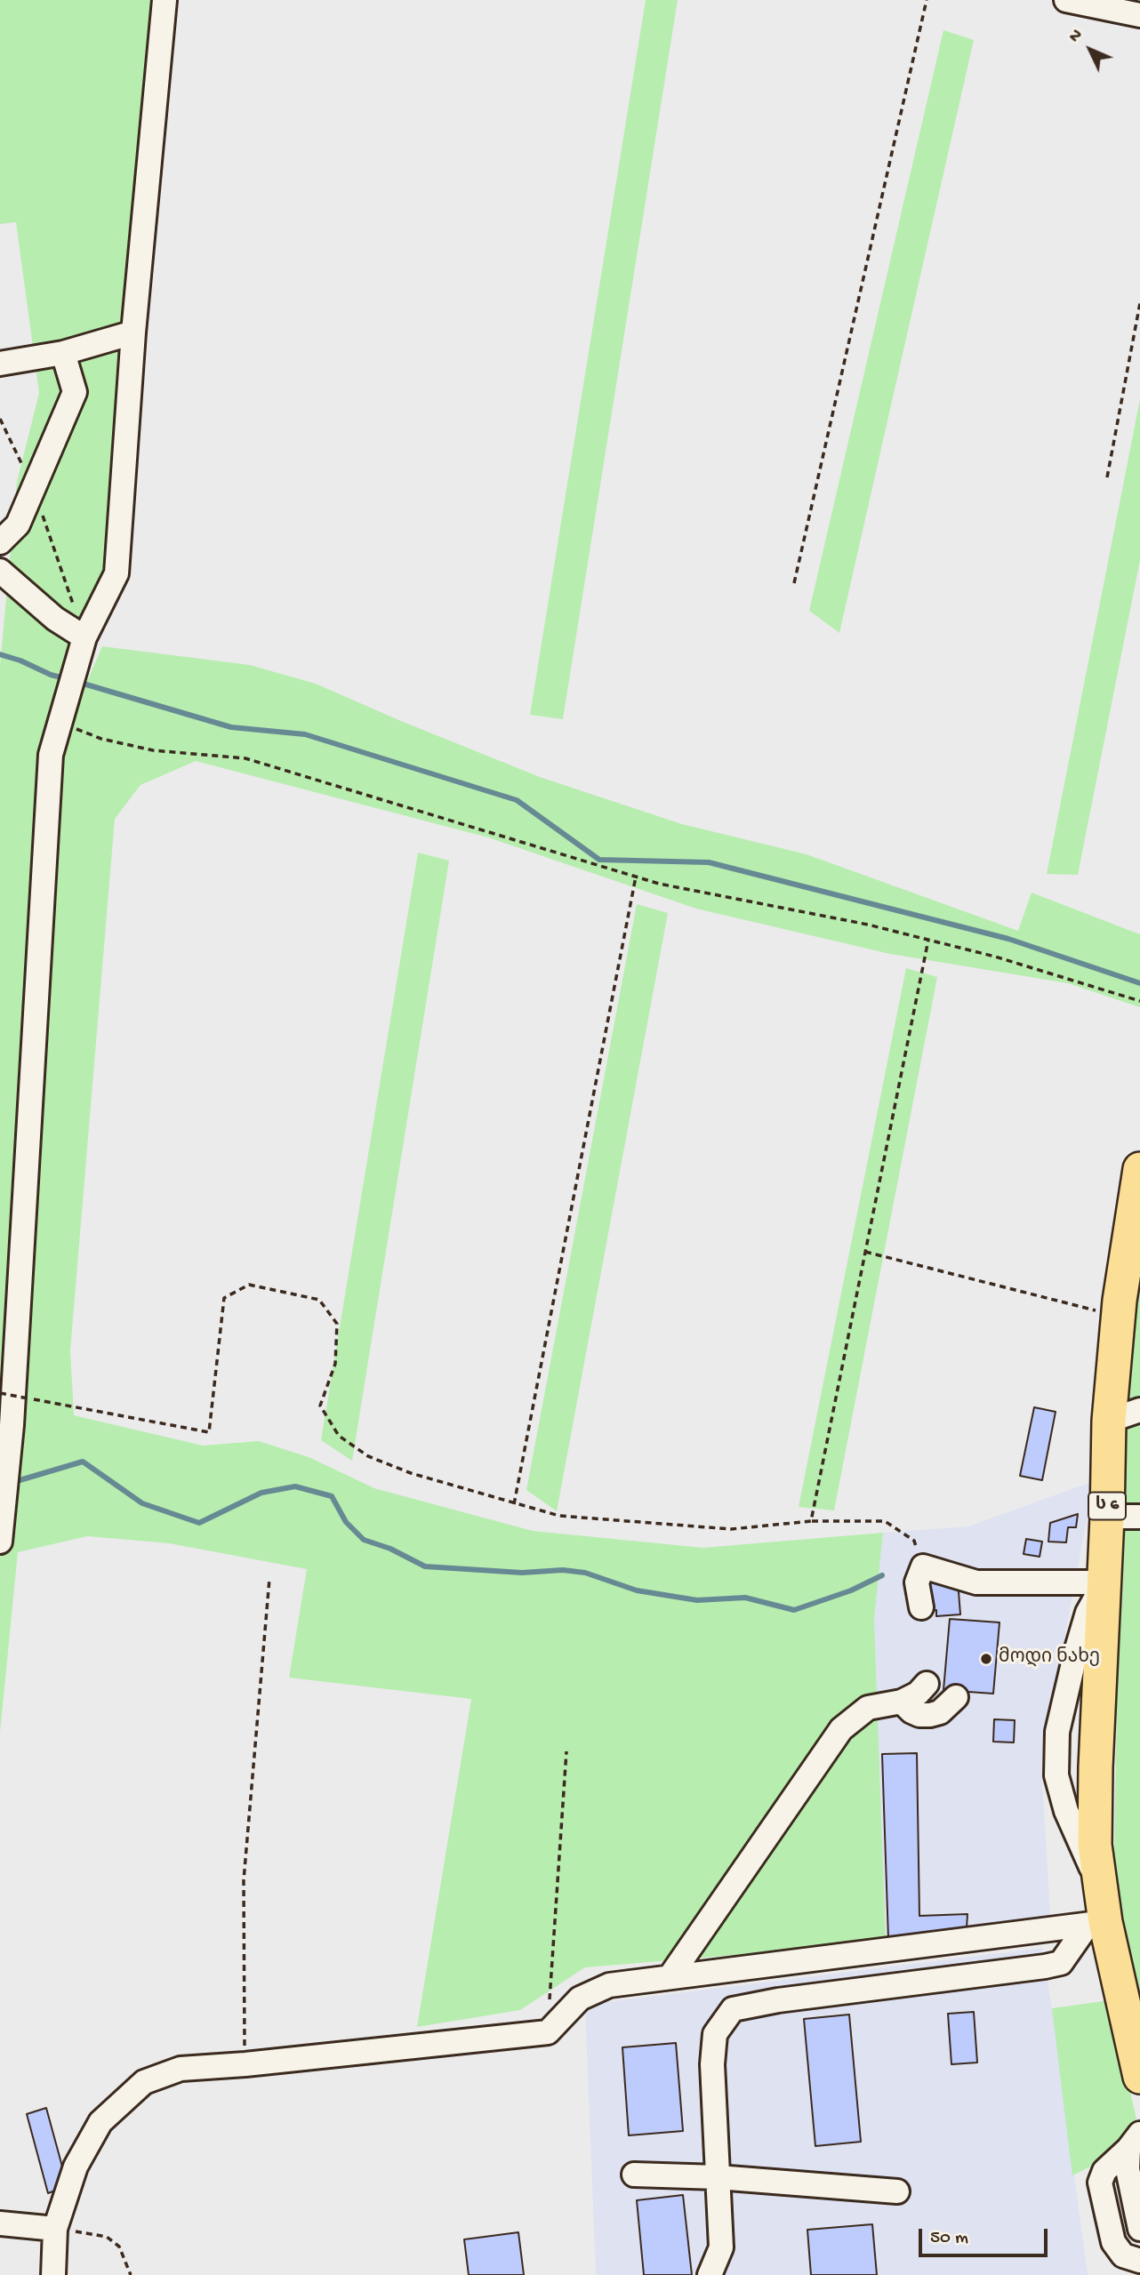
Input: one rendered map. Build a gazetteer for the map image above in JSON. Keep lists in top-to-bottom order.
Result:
{
  "streets": {
    "highway": ["ს 6"]
  },
  "places": ["მოდი ნახე"],
  "scale_bar": "50 m",
  "north": "top left"
}
